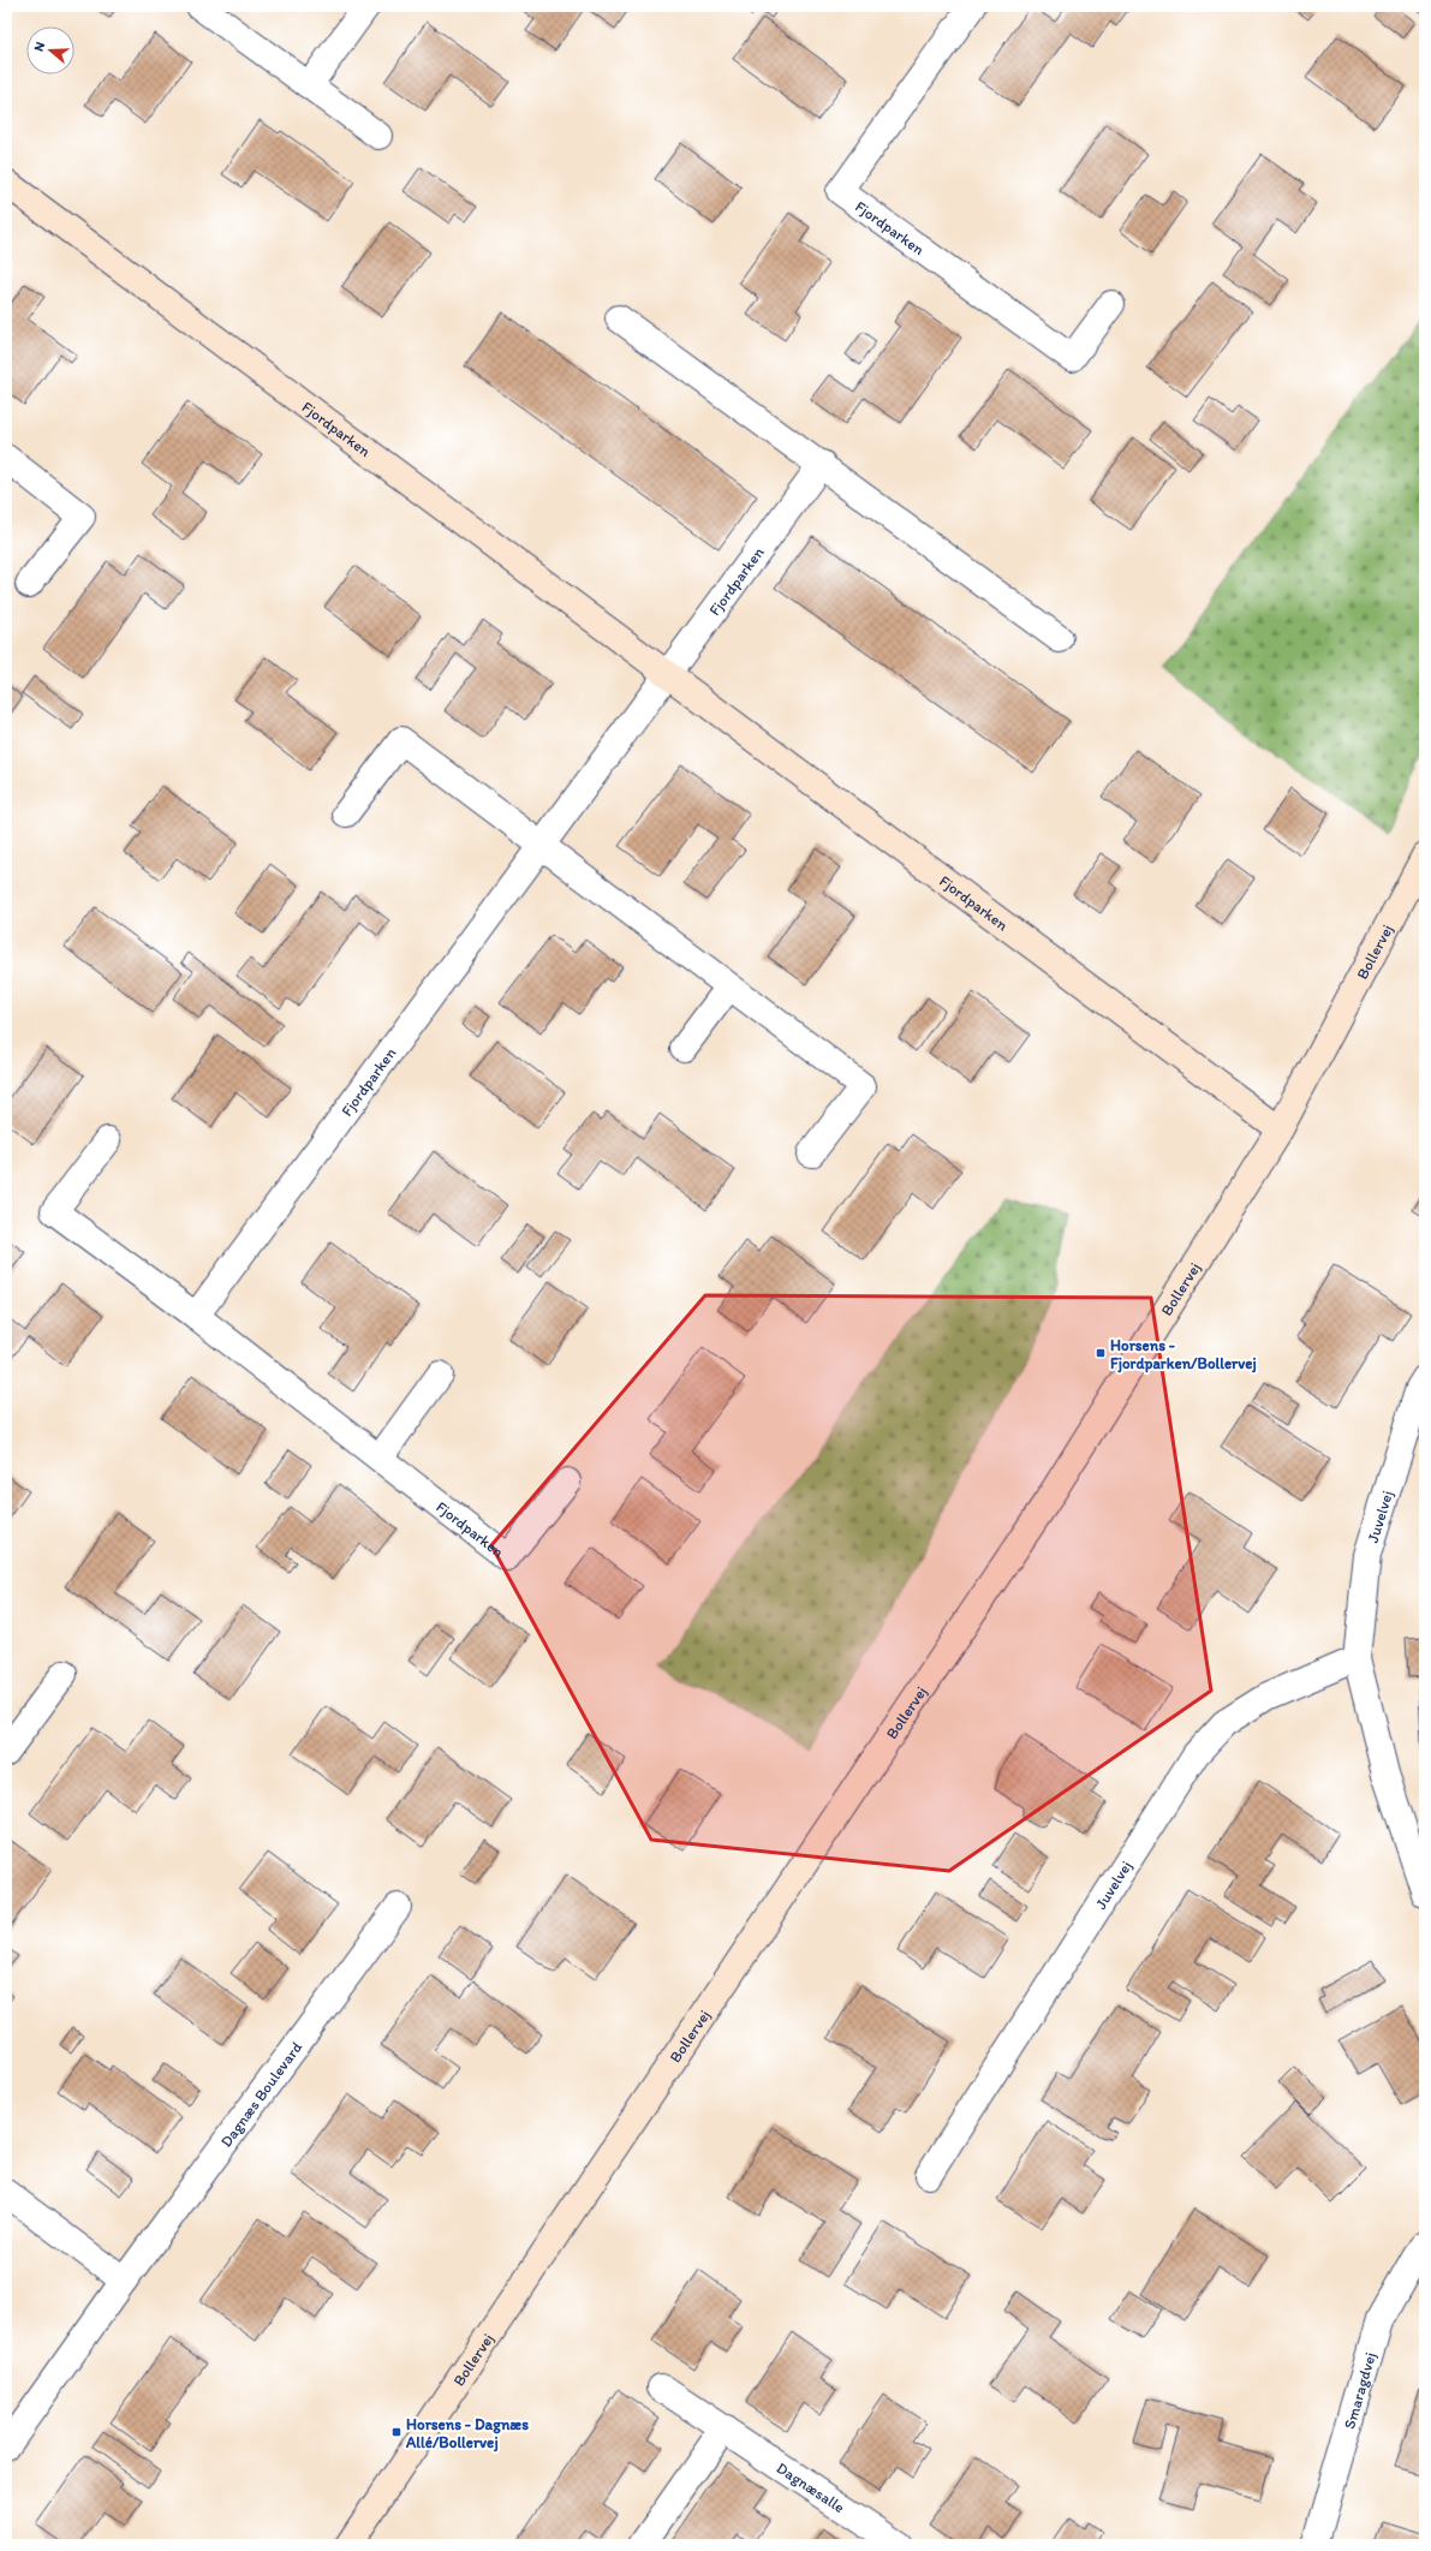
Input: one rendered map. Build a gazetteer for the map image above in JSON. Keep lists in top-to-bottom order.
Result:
{
  "streets": {
    "main road": ["Fjordparken", "Bollervej"],
    "street": [
      "Juvelvej",
      "Dagnæs Boulevard",
      "Smaragdvej",
      "Dagnæsalle"
    ]
  },
  "crossings": [
    ["Fjordparken", "Bollervej"]
  ],
  "places": {
    "transit": ["Horsens - Fjordparken/Bollervej", "Horsens - Dagnæs Allé/Bollervej"]
  },
  "north": "left"
}
